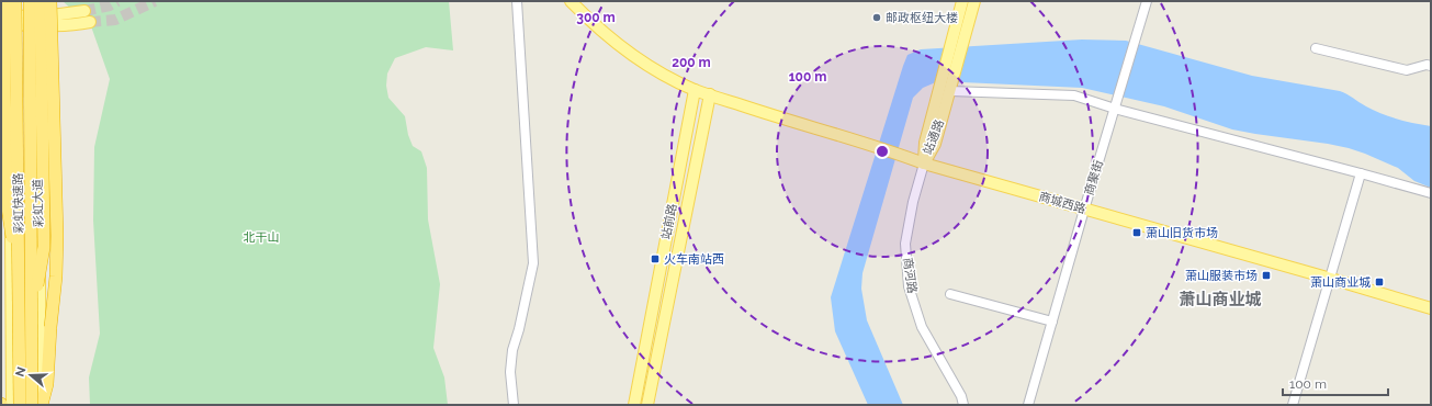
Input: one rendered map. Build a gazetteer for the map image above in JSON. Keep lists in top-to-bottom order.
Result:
{
  "streets": {
    "highway": ["彩虹快速路"],
    "main road": [
      "站通路",
      "彩虹大道",
      "商城西路",
      "站前路"
    ],
    "street": ["商聚街", "商河路"]
  },
  "crossings": [
    ["站通路", "商城西路"],
    ["站通路", "商河路"],
    ["商聚街", "商城西路"],
    ["商城西路", "站前路"],
    ["商城西路", "商河路"]
  ],
  "districts": ["萧山商业城"],
  "parks": ["北干山"],
  "places": {
    "other": ["邮政枢纽大楼"],
    "transit": [
      "萧山旧货市场",
      "火车南站西",
      "萧山服装市场",
      "萧山商业城"
    ]
  },
  "scale_bar": "100 m",
  "north": "left",
  "rings": ["300 m", "200 m", "100 m"]
}
